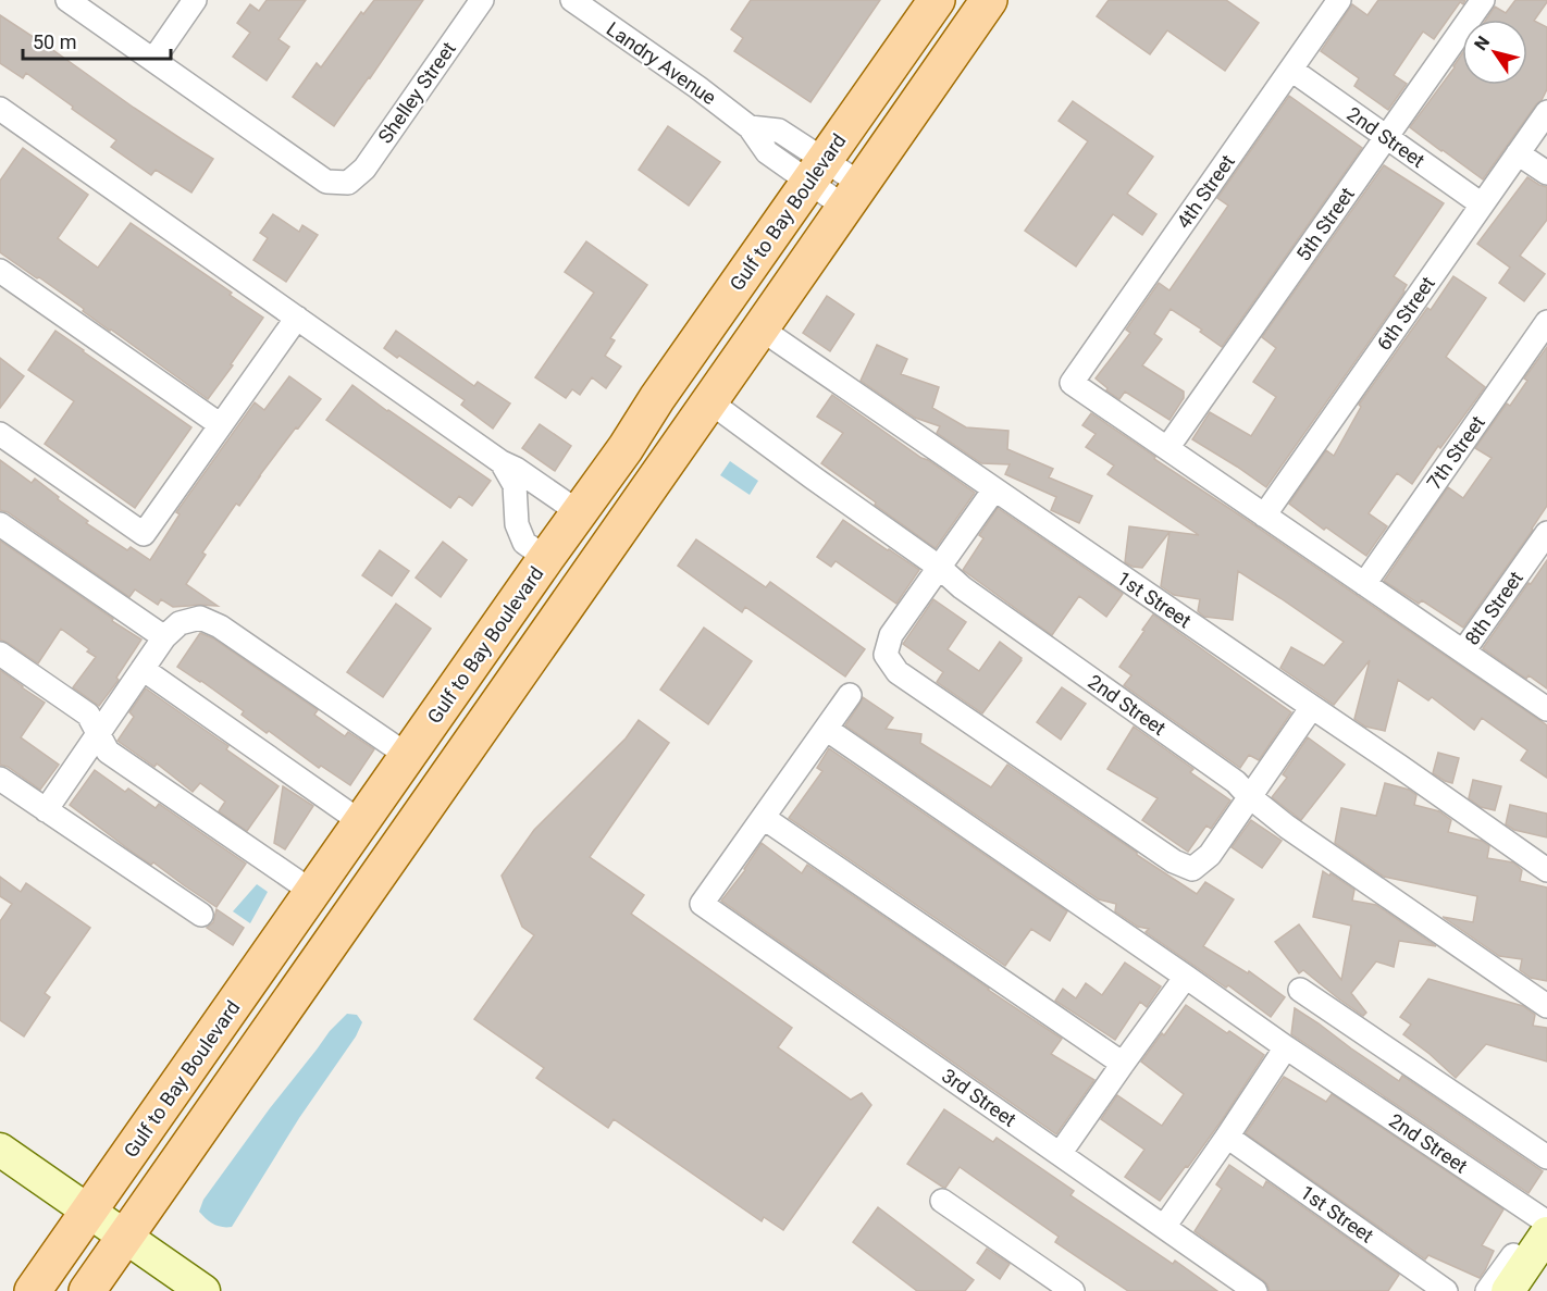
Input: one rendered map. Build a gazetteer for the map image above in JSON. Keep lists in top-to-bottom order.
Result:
{
  "streets": {
    "main road": ["Gulf to Bay Boulevard"],
    "street": [
      "Landry Avenue",
      "Shelley Street",
      "2nd Street",
      "4th Street",
      "5th Street",
      "6th Street",
      "7th Street",
      "1st Street",
      "8th Street",
      "3rd Street"
    ]
  },
  "crossings": [
    ["Landry Avenue", "Gulf to Bay Boulevard"],
    ["2nd Street", "4th Street"],
    ["2nd Street", "5th Street"],
    ["2nd Street", "6th Street"],
    ["4th Street", "5th Street"]
  ],
  "scale_bar": "50 m",
  "north": "top left"
}
